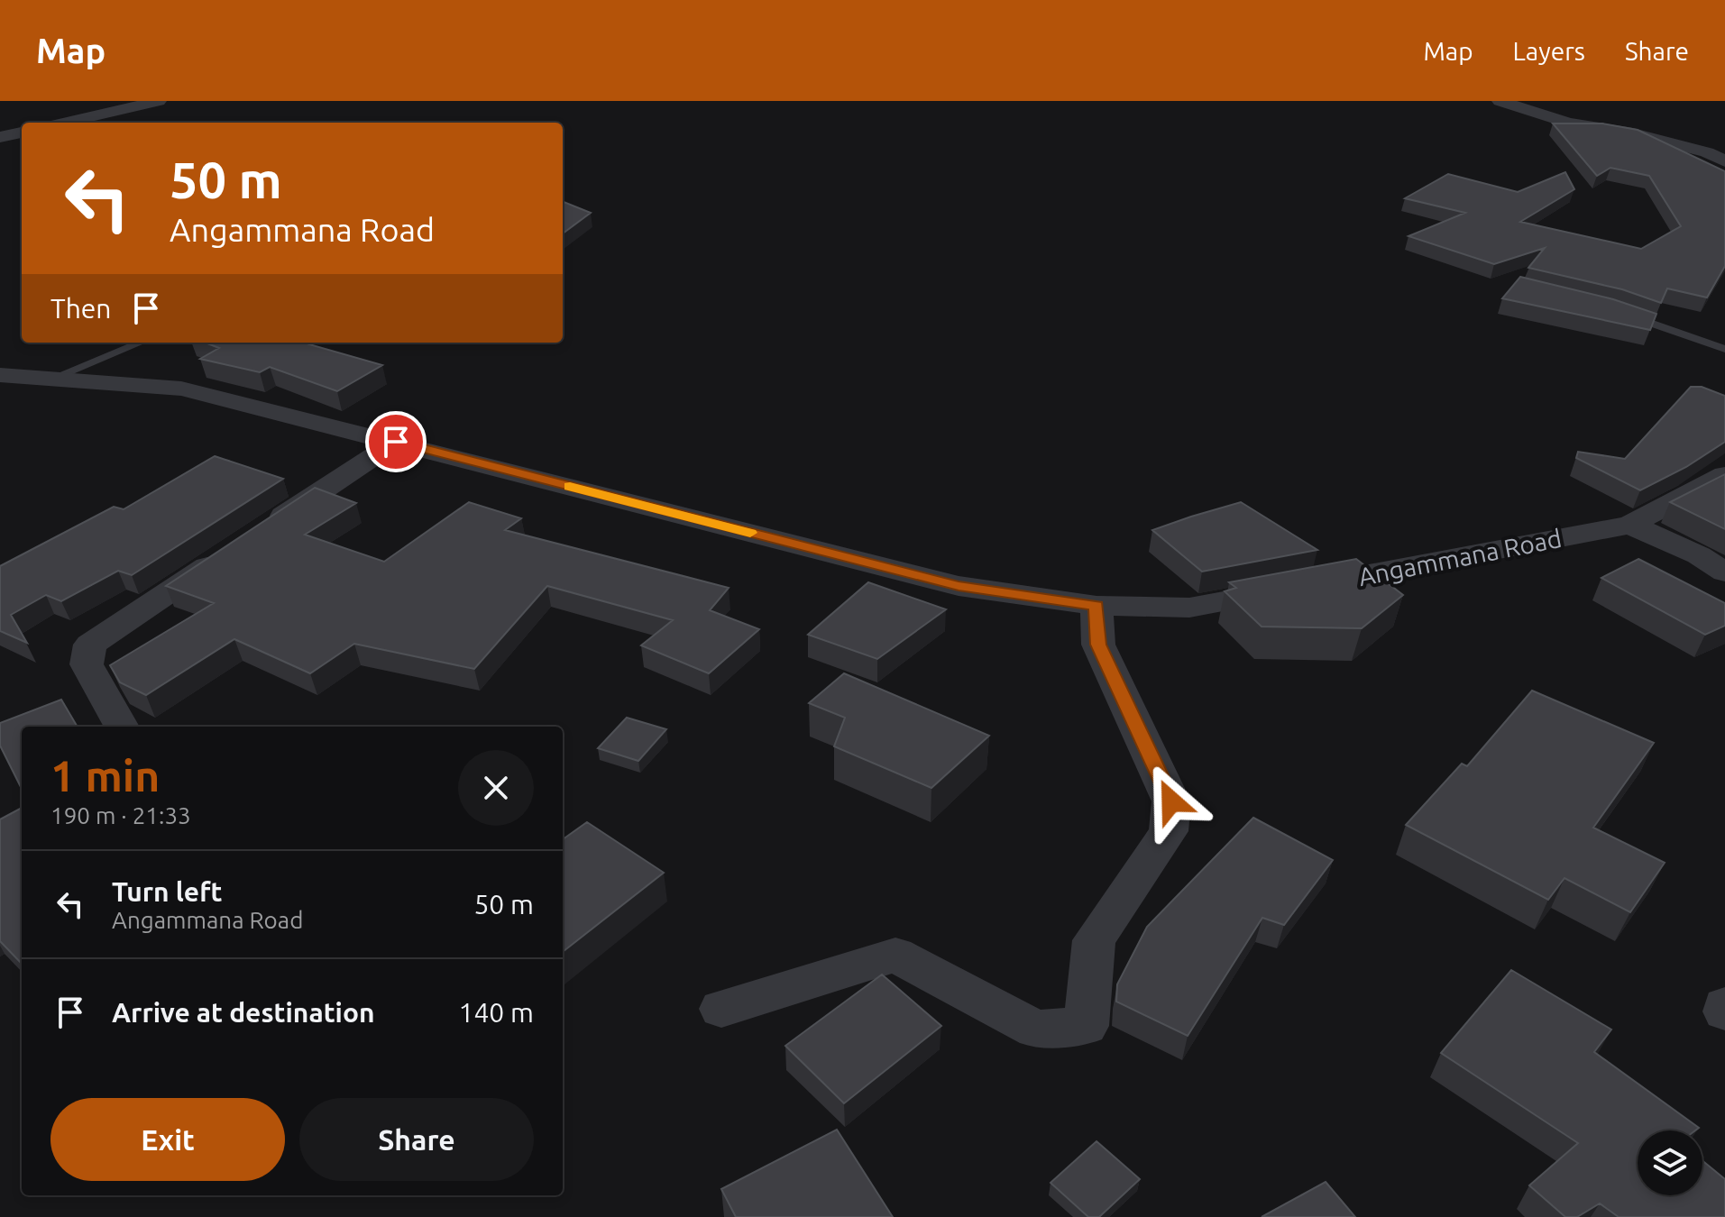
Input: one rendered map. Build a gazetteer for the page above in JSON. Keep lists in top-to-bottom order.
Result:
{
  "streets": {
    "street": ["Angammana Road"]
  },
  "page": {
    "header": "Map",
    "nav": ["Map", "Layers", "Share"],
    "turn": ["50 m", "Angammana Road"],
    "then": "Then",
    "heading": ["1 min", "190 m · 21:33"],
    "list": [
      {
        "name": "Turn left",
        "note": "Angammana Road",
        "value": "50 m"
      },
      {
        "name": "Arrive at destination",
        "value": "140 m"
      }
    ],
    "buttons": ["Exit", "Share"]
  }
}
